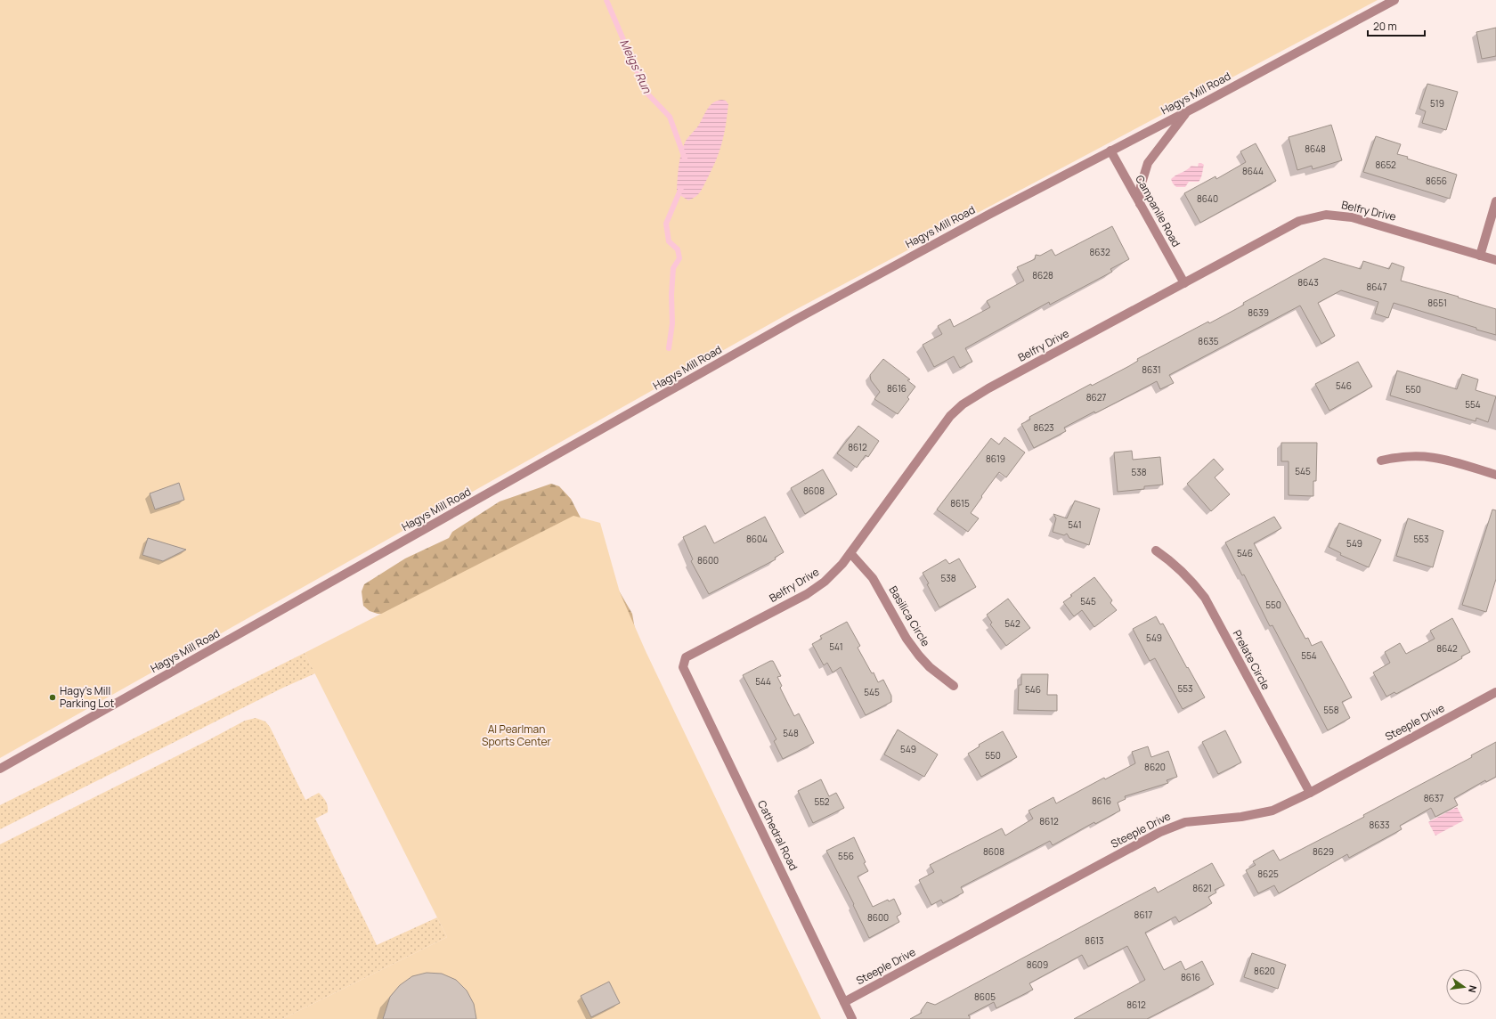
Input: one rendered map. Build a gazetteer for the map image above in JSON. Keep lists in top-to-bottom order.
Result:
{
  "streets": {
    "street": [
      "Hagys Mill Road",
      "Campanile Road",
      "Belfry Drive",
      "Basilica Circle",
      "Prelate Circle",
      "Steeple Drive",
      "Cathedral Road"
    ]
  },
  "crossings": [
    ["Hagys Mill Road", "Campanile Road"],
    ["Campanile Road", "Belfry Drive"],
    ["Belfry Drive", "Basilica Circle"],
    ["Belfry Drive", "Cathedral Road"],
    ["Prelate Circle", "Steeple Drive"],
    ["Steeple Drive", "Cathedral Road"]
  ],
  "water": ["Meigs' Run"],
  "parks": ["Al Pearlman Sports Center"],
  "places": ["Hagy's Mill Parking Lot"],
  "house_numbers": [
    "519",
    "8648",
    "8652",
    "8644",
    "8656",
    "8640",
    "8632",
    "8628",
    "8643",
    "8647",
    "8651",
    "8639",
    "8635",
    "8631",
    "546",
    "8616",
    "550",
    "8627",
    "554",
    "8623",
    "8612",
    "8619",
    "545",
    "538",
    "8608",
    "8615",
    "541",
    "8604",
    "553",
    "549",
    "546",
    "8600",
    "538",
    "545",
    "550",
    "542",
    "549",
    "541",
    "8642",
    "554",
    "544",
    "553",
    "546",
    "545",
    "558",
    "548",
    "549",
    "550",
    "8620",
    "8637",
    "8616",
    "552",
    "8612",
    "8633",
    "8608",
    "8629",
    "556",
    "8625",
    "8621",
    "8617",
    "8600",
    "8613",
    "8609",
    "8620",
    "8616",
    "8605",
    "8612"
  ],
  "scale_bar": "20 m",
  "north": "right"
}
